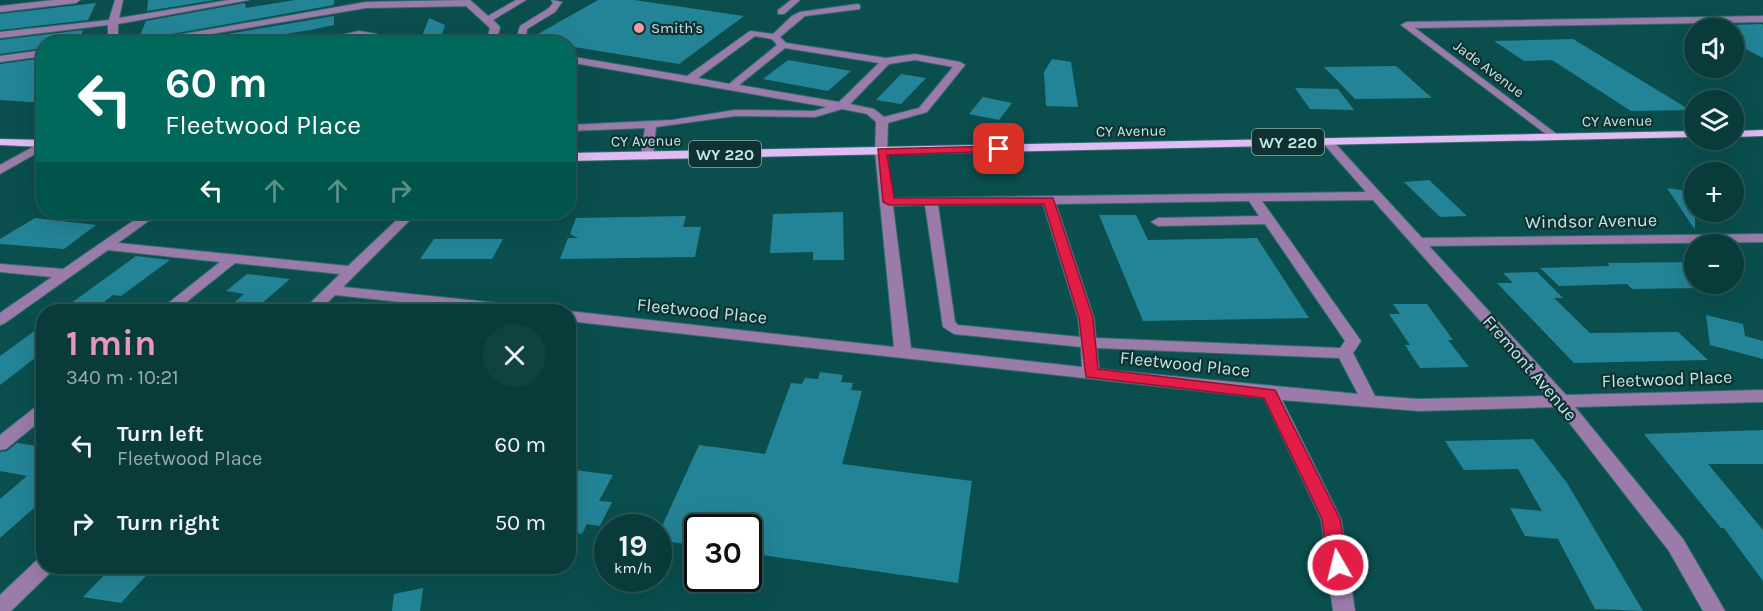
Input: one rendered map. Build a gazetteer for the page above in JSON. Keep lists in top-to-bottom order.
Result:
{
  "streets": {
    "main road": ["CY Avenue", "WY 220"],
    "street": [
      "Jade Avenue",
      "Windsor Avenue",
      "Fleetwood Place",
      "Fremont Avenue"
    ]
  },
  "crossings": [
    ["Jade Avenue", "CY Avenue"],
    ["CY Avenue", "Fremont Avenue"],
    ["Windsor Avenue", "Fremont Avenue"],
    ["Fleetwood Place", "Fremont Avenue"]
  ],
  "places": ["Smith's"],
  "page": {
    "map_buttons": ["+", "−"],
    "turn": ["60 m", "Fleetwood Place"],
    "heading": ["1 min", "340 m · 10:21"],
    "list": [
      {
        "name": "Turn left",
        "note": "Fleetwood Place",
        "value": "60 m"
      },
      {
        "name": "Turn right",
        "value": "50 m"
      }
    ],
    "speed": "19 km/h",
    "limit": "30"
  }
}
